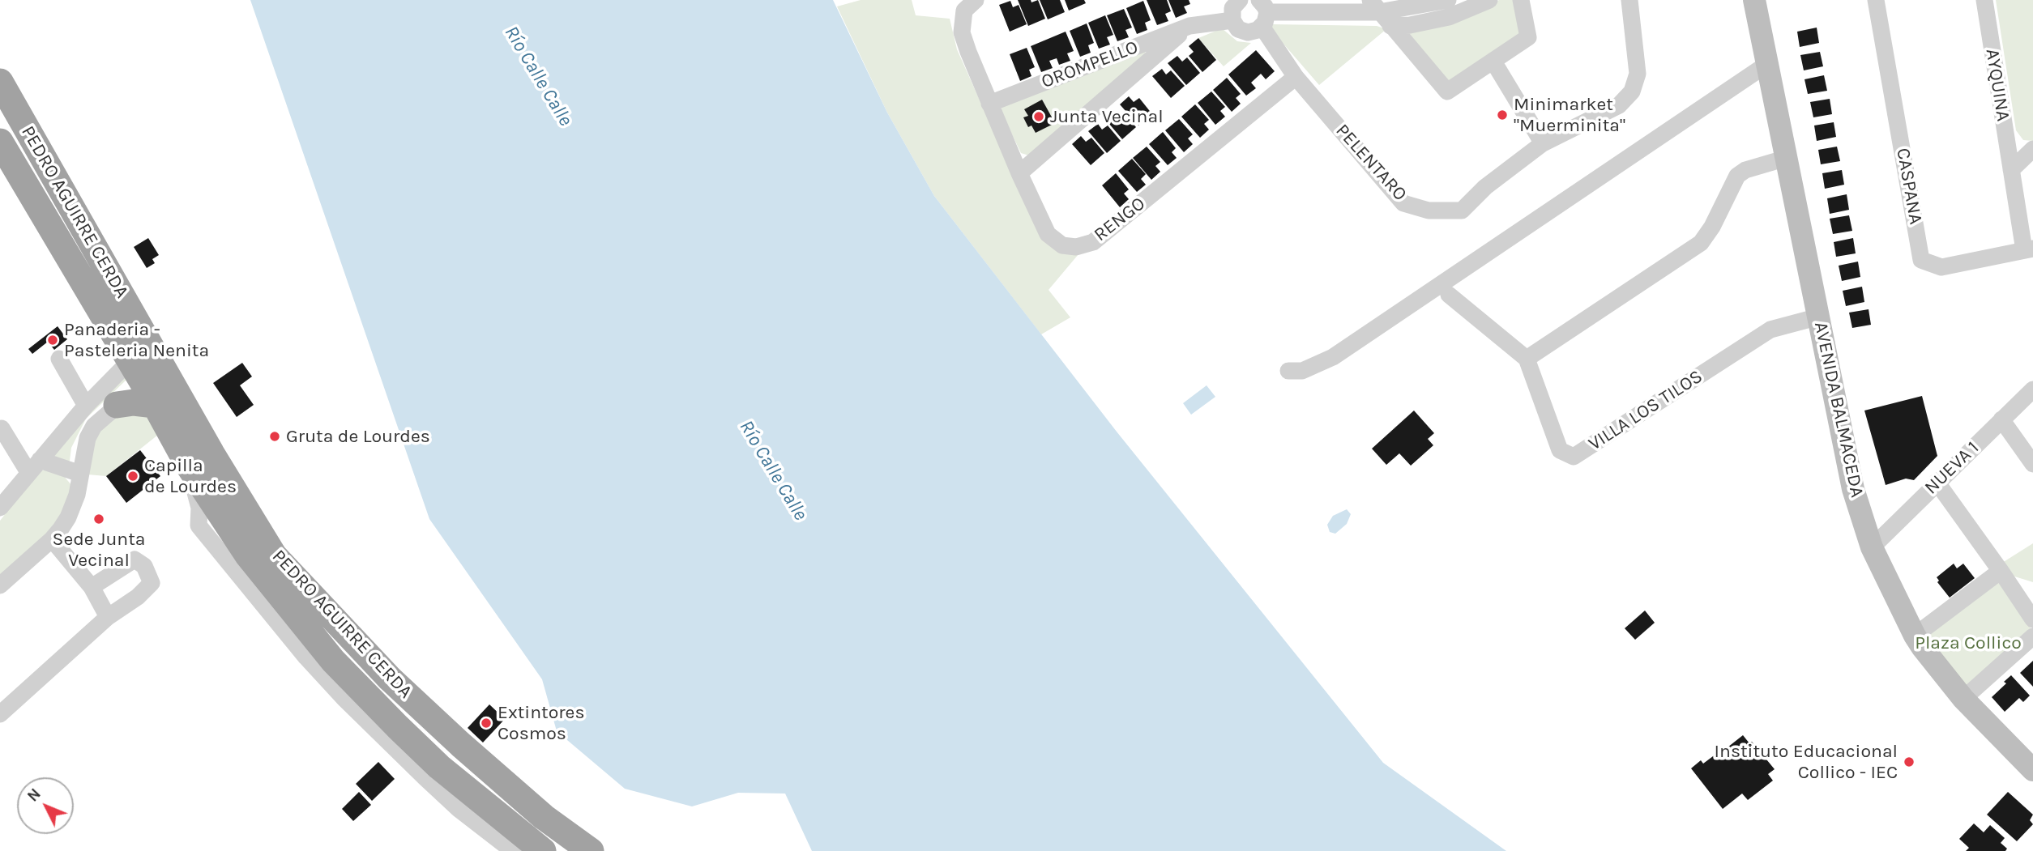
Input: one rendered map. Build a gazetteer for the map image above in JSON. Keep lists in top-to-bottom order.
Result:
{
  "streets": {
    "highway": ["PEDRO AGUIRRE CERDA"],
    "main road": ["AVENIDA BALMACEDA"],
    "street": [
      "OROMPELLO",
      "AYQUINA",
      "PELENTARO",
      "CASPANA",
      "RENGO",
      "VILLA LOS TILOS",
      "NUEVA 1"
    ]
  },
  "crossings": [
    ["OROMPELLO", "RENGO"],
    ["AYQUINA", "CASPANA"],
    ["PELENTARO", "RENGO"],
    ["AVENIDA BALMACEDA", "VILLA LOS TILOS"],
    ["AVENIDA BALMACEDA", "NUEVA 1"]
  ],
  "water": ["Río Calle Calle"],
  "parks": ["Plaza Collico"],
  "places": [
    "Minimarket \"Muerminita\"",
    "Junta Vecinal",
    "Panaderia - Pasteleria Nenita",
    "Gruta de Lourdes",
    "Capilla de Lourdes",
    "Sede Junta Vecinal",
    "Extintores Cosmos",
    "Instituto Educacional Collico - IEC"
  ],
  "north": "top left"
}
